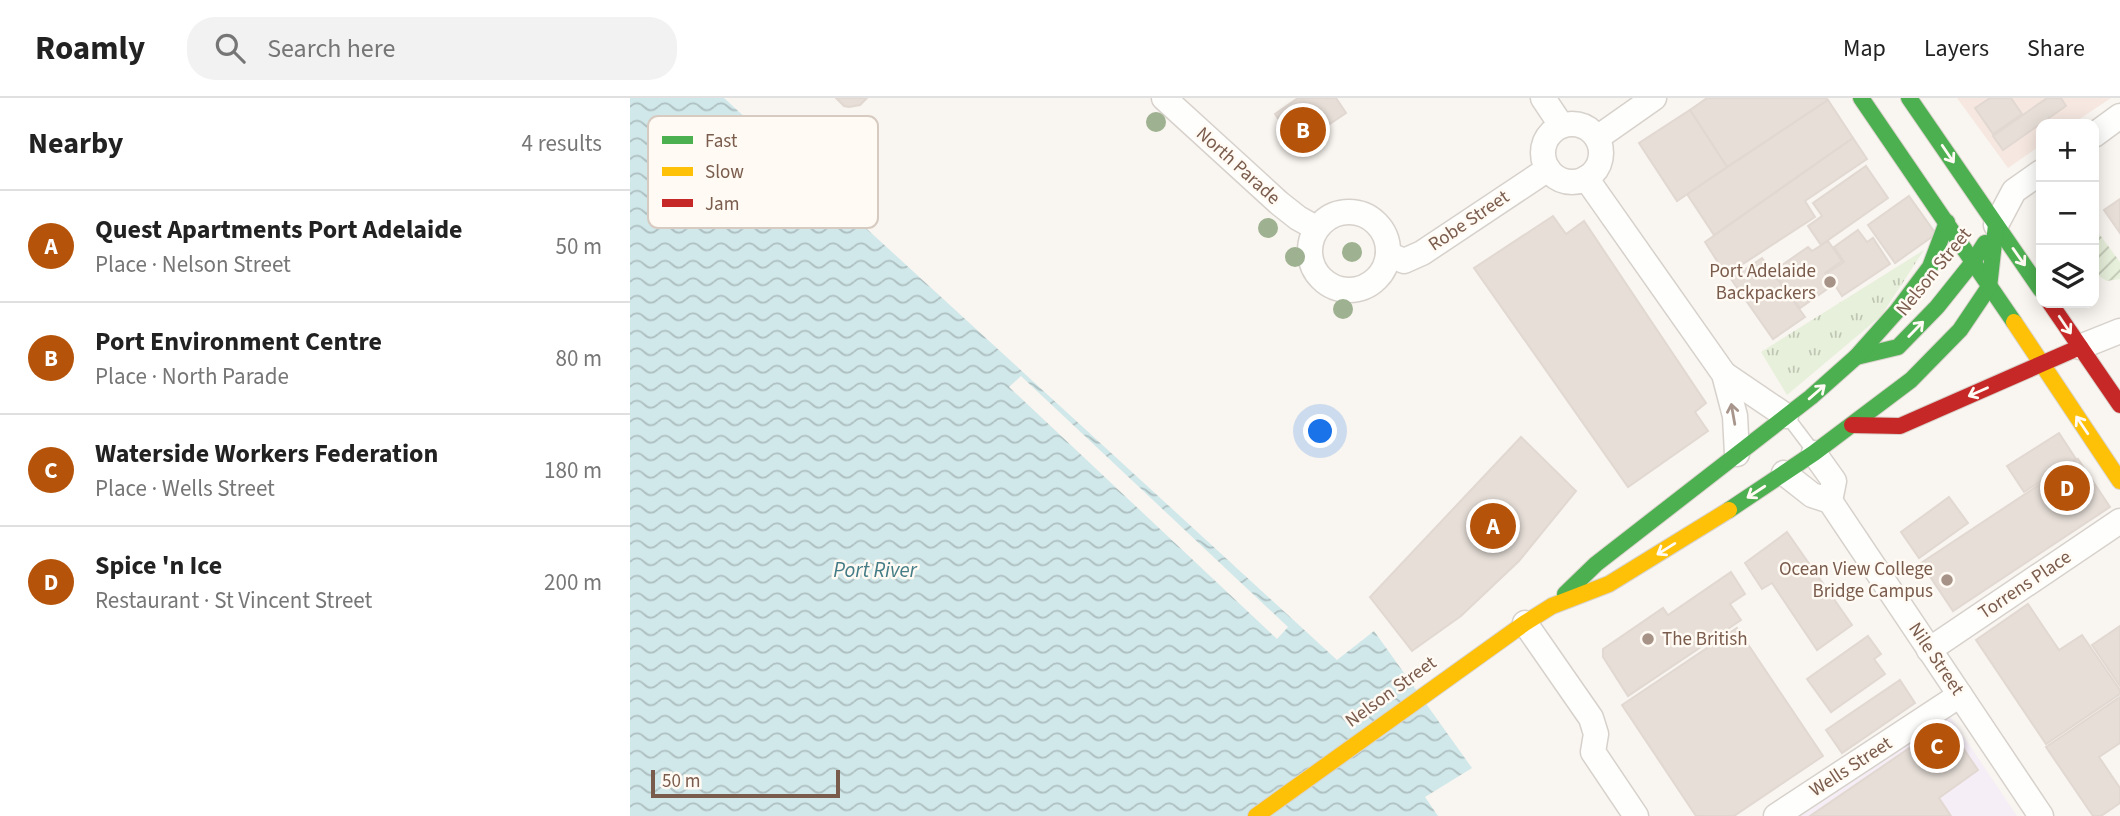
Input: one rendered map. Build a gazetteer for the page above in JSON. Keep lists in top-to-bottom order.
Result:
{
  "streets": {
    "main road": ["Nelson Street"],
    "street": [
      "North Parade",
      "Robe Street",
      "Torrens Place",
      "Nile Street",
      "Wells Street"
    ]
  },
  "crossings": [
    ["North Parade", "Robe Street"],
    ["Nelson Street", "Nile Street"],
    ["Torrens Place", "Nile Street"],
    ["Nile Street", "Wells Street"]
  ],
  "water": ["Port River"],
  "places": ["Port Adelaide Backpackers", "Ocean View College Bridge Campus", "The British"],
  "legend": ["Fast", "Slow", "Jam"],
  "scale_bar": "50 m",
  "page": {
    "header": "Roamly",
    "search": "Search here",
    "nav": ["Map", "Layers", "Share"],
    "heading": ["Nearby", "4 results"],
    "pins": [
      "B",
      "D",
      "A",
      "C"
    ],
    "map_buttons": ["+", "−"],
    "list": [
      {
        "mark": "A",
        "name": "Quest Apartments Port Adelaide",
        "note": "Place · Nelson Street",
        "value": "50 m"
      },
      {
        "mark": "B",
        "name": "Port Environment Centre",
        "note": "Place · North Parade",
        "value": "80 m"
      },
      {
        "mark": "C",
        "name": "Waterside Workers Federation",
        "note": "Place · Wells Street",
        "value": "180 m"
      },
      {
        "mark": "D",
        "name": "Spice 'n Ice",
        "note": "Restaurant · St Vincent Street",
        "value": "200 m"
      }
    ],
    "scale": "50 m"
  }
}
